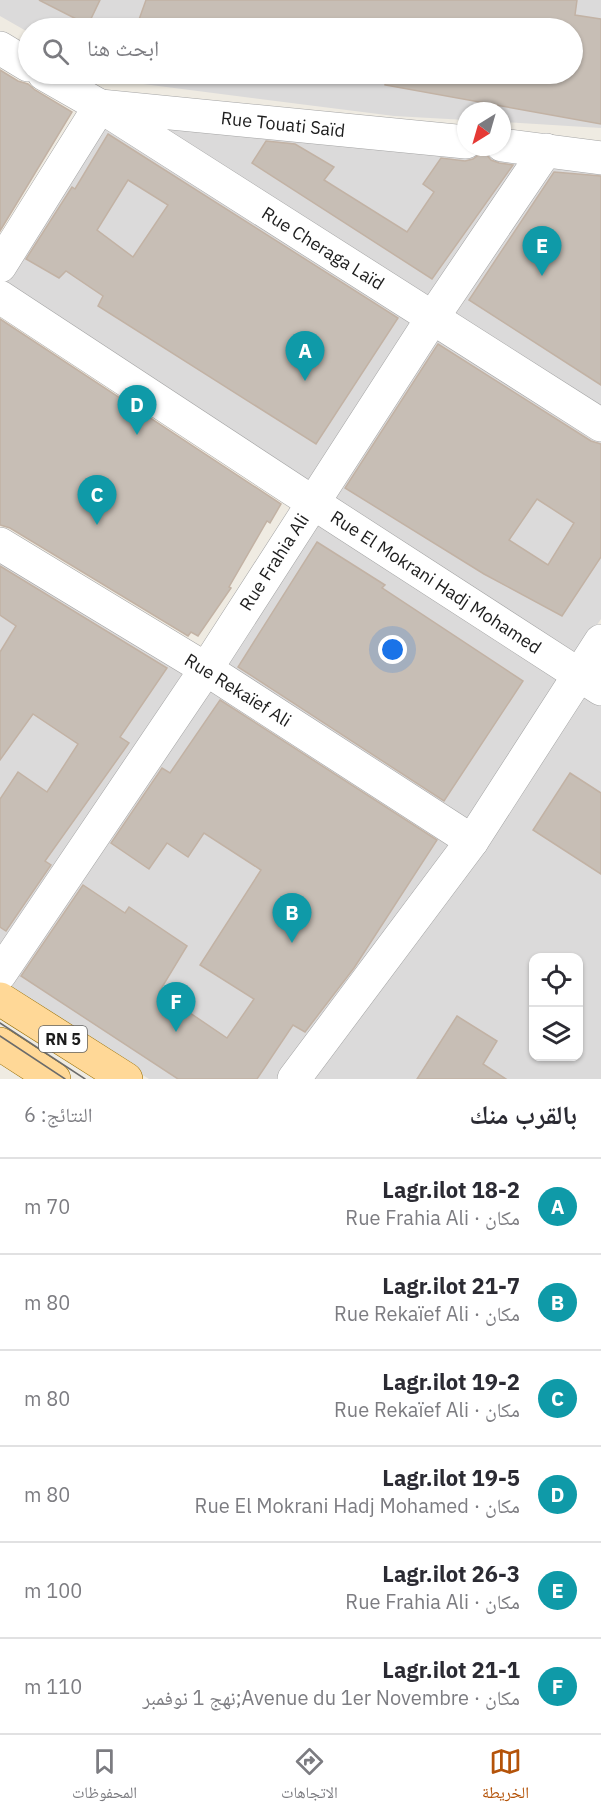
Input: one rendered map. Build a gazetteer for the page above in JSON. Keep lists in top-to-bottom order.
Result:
{
  "streets": {
    "main road": ["RN 5"],
    "street": [
      "Rue Touati Saïd",
      "Rue Cheraga Laïd",
      "Rue Frahia Ali",
      "Rue El Mokrani Hadj Mohamed",
      "Rue Rekaïef Ali"
    ]
  },
  "crossings": [
    ["Rue Touati Saïd", "Rue Cheraga Laïd"],
    ["Rue Cheraga Laïd", "Rue Frahia Ali"],
    ["Rue Frahia Ali", "Rue El Mokrani Hadj Mohamed"],
    ["Rue Frahia Ali", "Rue Rekaïef Ali"]
  ],
  "north": "bottom left",
  "page": {
    "search": "ابحث هنا",
    "pins": [
      "E",
      "A",
      "D",
      "C",
      "B",
      "F"
    ],
    "heading": ["بالقرب منك", "النتائج: 6"],
    "list": [
      {
        "mark": "A",
        "name": "Lagr.ilot 18-2",
        "note": "مكان · Rue Frahia Ali",
        "value": "70 m"
      },
      {
        "mark": "B",
        "name": "Lagr.ilot 21-7",
        "note": "مكان · Rue Rekaïef Ali",
        "value": "80 m"
      },
      {
        "mark": "C",
        "name": "Lagr.ilot 19-2",
        "note": "مكان · Rue Rekaïef Ali",
        "value": "80 m"
      },
      {
        "mark": "D",
        "name": "Lagr.ilot 19-5",
        "note": "مكان · Rue El Mokrani Hadj Mohamed",
        "value": "80 m"
      },
      {
        "mark": "E",
        "name": "Lagr.ilot 26-3",
        "note": "مكان · Rue Frahia Ali",
        "value": "100 m"
      },
      {
        "mark": "F",
        "name": "Lagr.ilot 21-1",
        "note": "مكان · Avenue du 1er Novembre;نهج 1 نوفمبر",
        "value": "110 m"
      }
    ],
    "nav": ["الخريطة", "الاتجاهات", "المحفوظات"]
  }
}
